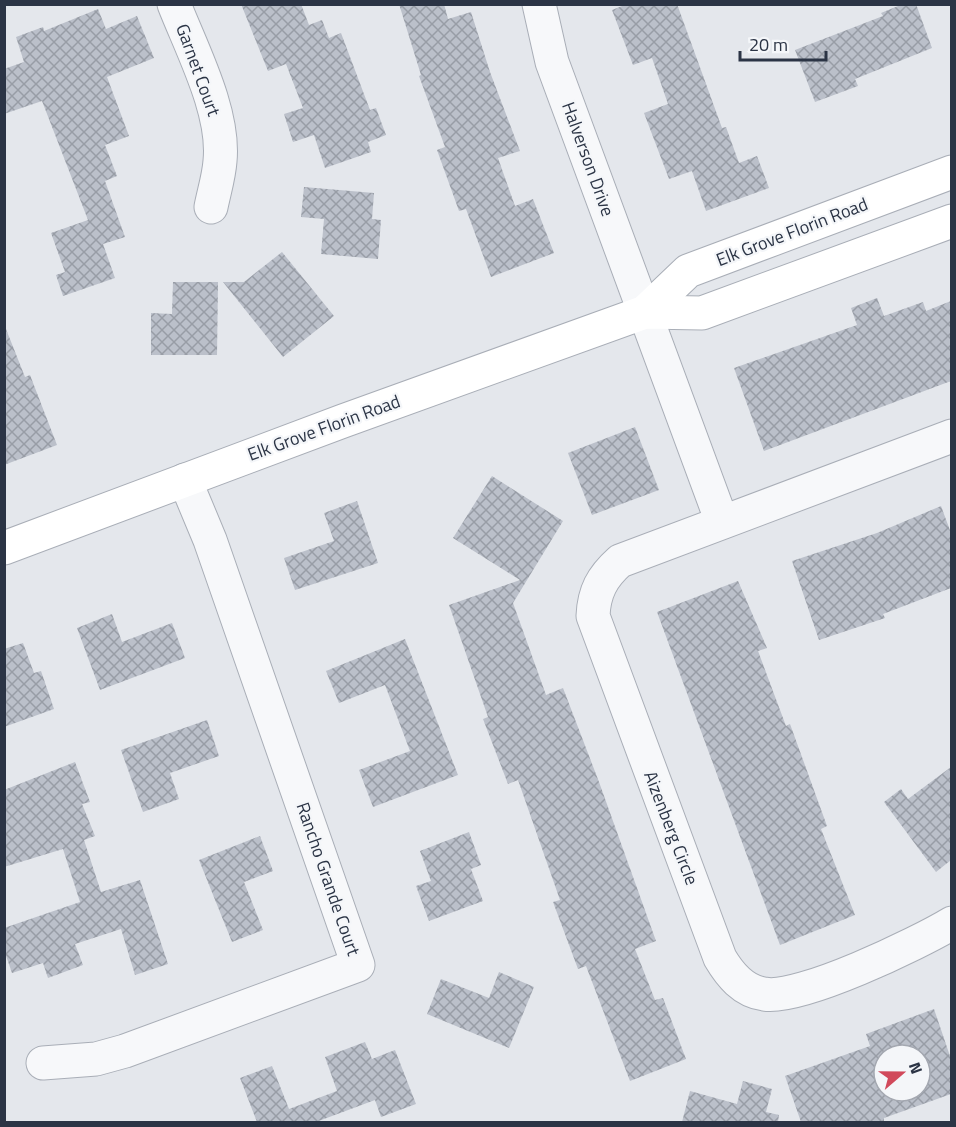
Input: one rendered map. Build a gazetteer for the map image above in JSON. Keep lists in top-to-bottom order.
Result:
{
  "streets": {
    "main road": ["Elk Grove Florin Road"],
    "street": [
      "Garnet Court",
      "Halverson Drive",
      "Aizenberg Circle",
      "Rancho Grande Court"
    ]
  },
  "crossings": [
    ["Halverson Drive", "Elk Grove Florin Road"],
    ["Elk Grove Florin Road", "Rancho Grande Court"]
  ],
  "scale_bar": "20 m",
  "north": "right"
}
